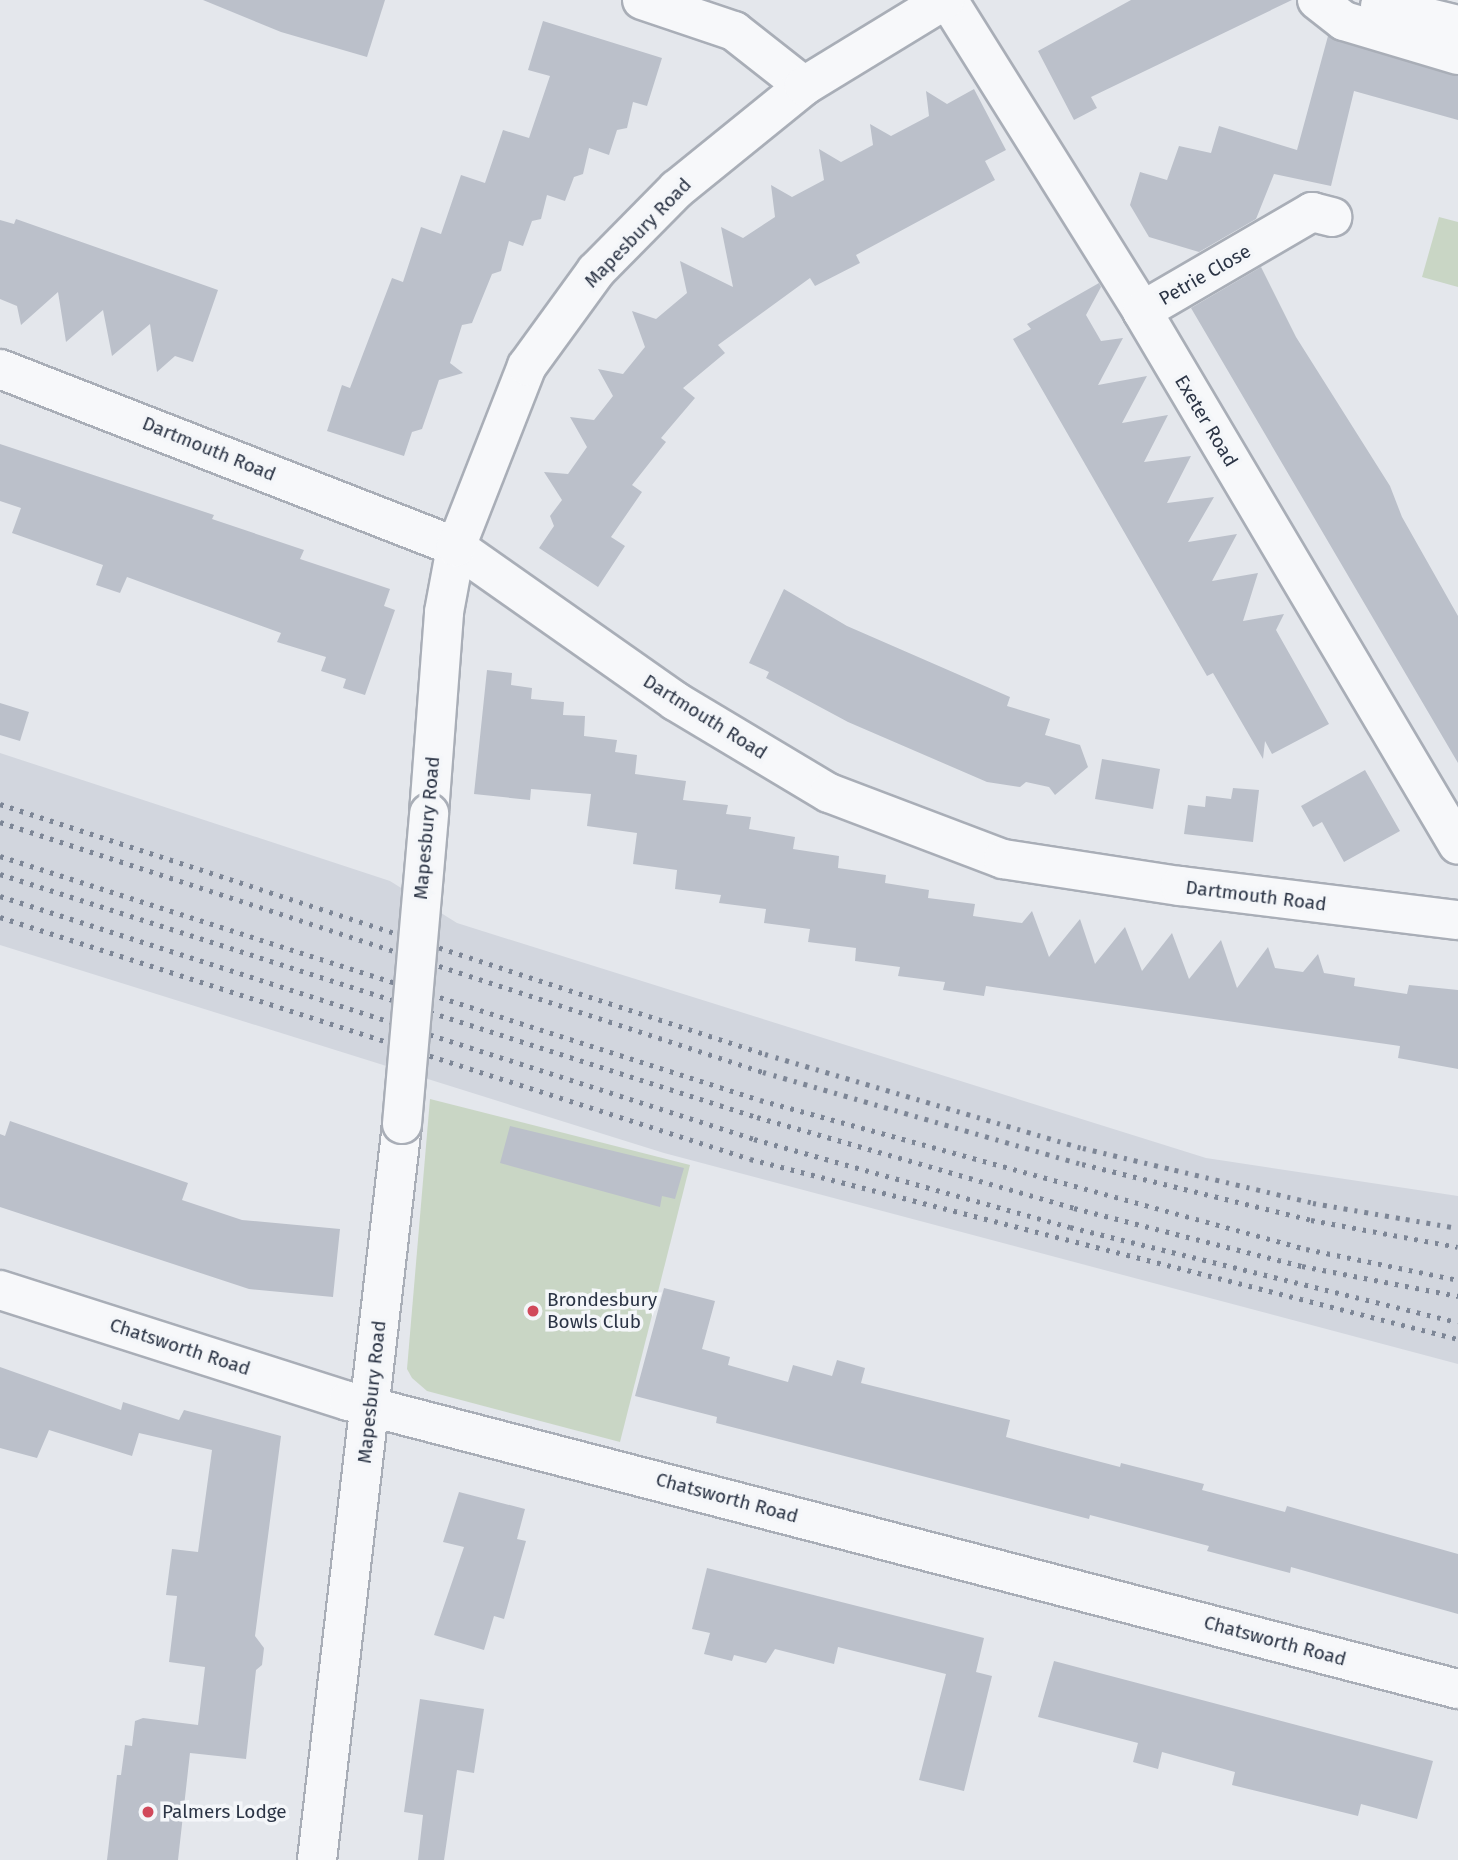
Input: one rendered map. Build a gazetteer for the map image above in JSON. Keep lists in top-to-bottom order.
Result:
{
  "streets": {
    "street": [
      "Mapesbury Road",
      "Petrie Close",
      "Exeter Road",
      "Dartmouth Road",
      "Chatsworth Road"
    ]
  },
  "crossings": [
    ["Mapesbury Road", "Exeter Road"],
    ["Mapesbury Road", "Dartmouth Road"],
    ["Mapesbury Road", "Chatsworth Road"],
    ["Petrie Close", "Exeter Road"]
  ],
  "places": ["Brondesbury Bowls Club", "Palmers Lodge"]
}
